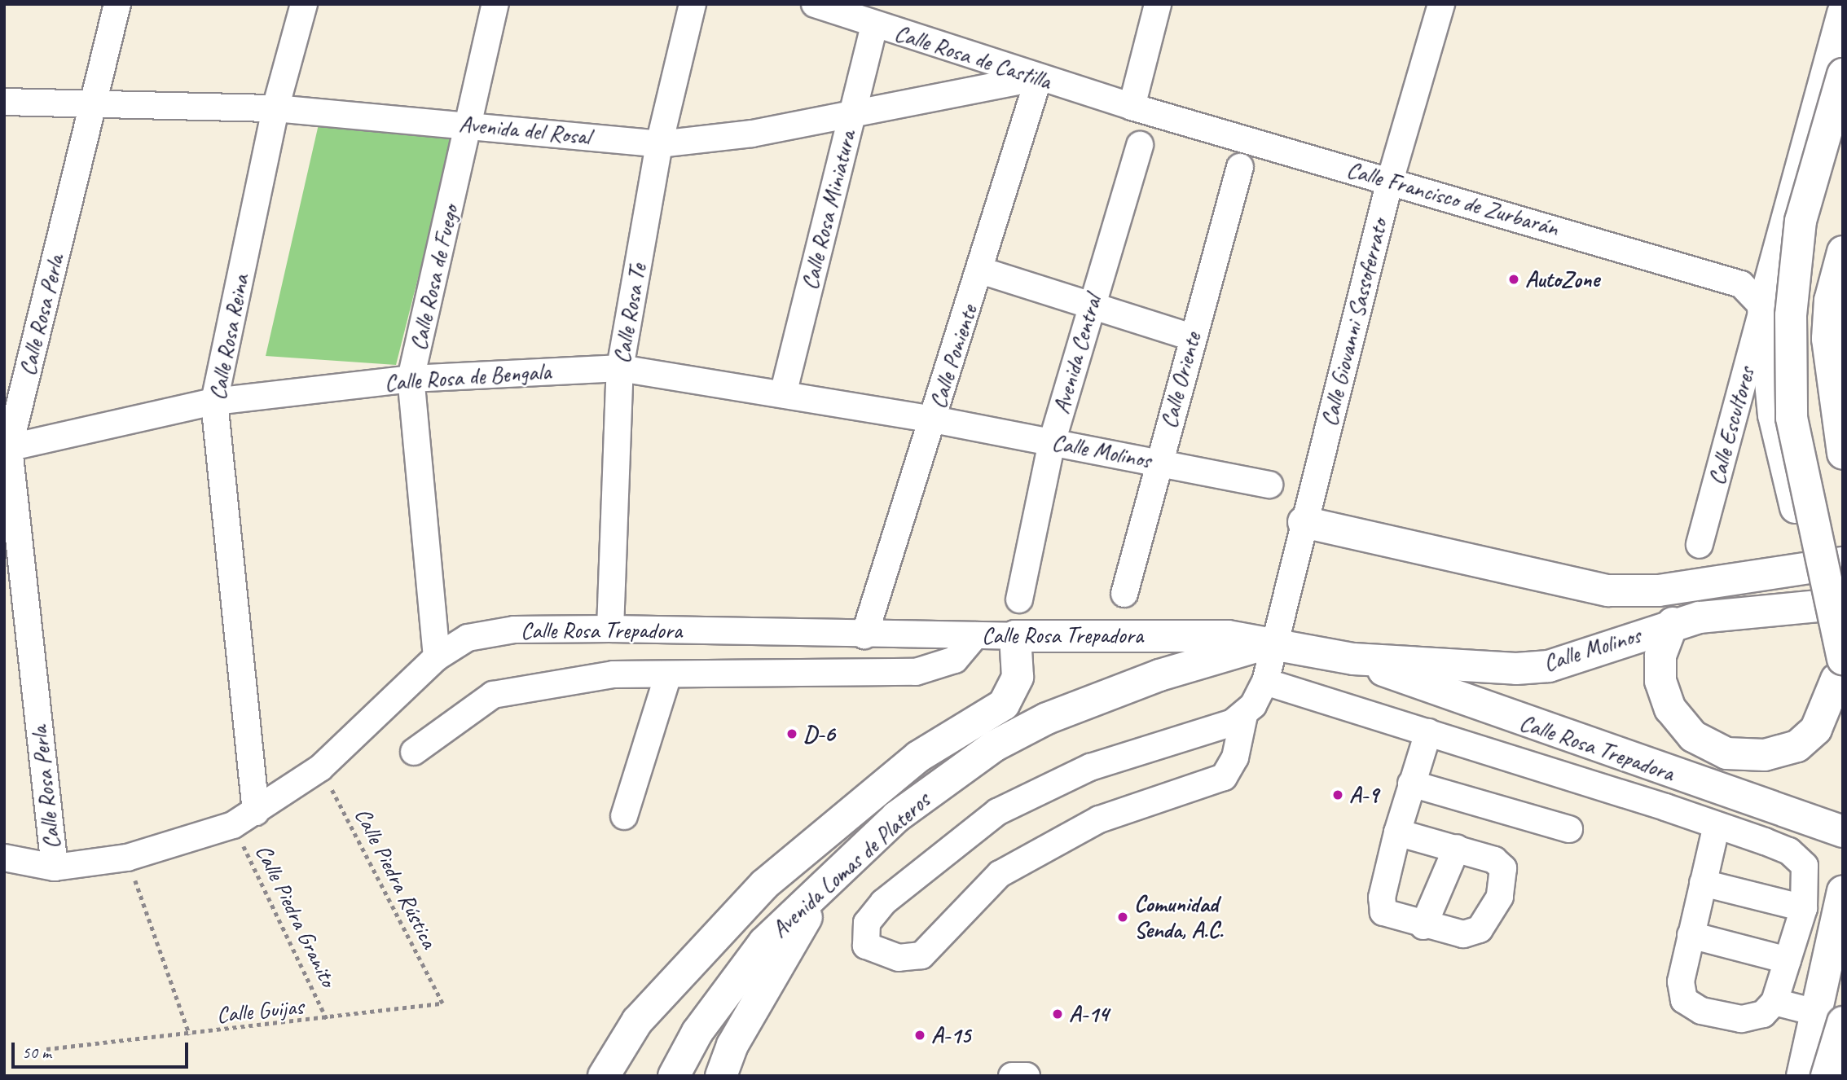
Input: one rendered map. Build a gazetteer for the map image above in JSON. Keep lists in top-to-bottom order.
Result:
{
  "streets": {
    "main road": ["Calle Molinos", "Calle Rosa Trepadora", "Avenida Lomas de Plateros"],
    "street": [
      "Calle Rosa de Castilla",
      "Avenida del Rosal",
      "Calle Francisco de Zurbarán",
      "Calle Rosa Miniatura",
      "Calle Rosa de Fuego",
      "Calle Rosa Te",
      "Calle Rosa Perla",
      "Calle Giovanni Sassoferrato",
      "Calle Rosa Reina",
      "Avenida Central",
      "Calle Poniente",
      "Calle Rosa de Bengala",
      "Calle Oriente",
      "Calle Escultores"
    ],
    "path": ["Calle Piedra Rústica", "Calle Piedra Granito", "Calle Guijas"]
  },
  "crossings": [
    ["Calle Rosa de Castilla", "Avenida del Rosal"],
    ["Calle Rosa de Castilla", "Calle Francisco de Zurbarán"],
    ["Calle Rosa de Castilla", "Calle Rosa Miniatura"],
    ["Calle Rosa de Castilla", "Calle Poniente"],
    ["Avenida del Rosal", "Calle Rosa Miniatura"],
    ["Avenida del Rosal", "Calle Rosa de Fuego"],
    ["Avenida del Rosal", "Calle Rosa Te"],
    ["Avenida del Rosal", "Calle Rosa Perla"],
    ["Avenida del Rosal", "Calle Rosa Reina"],
    ["Avenida del Rosal", "Calle Poniente"],
    ["Calle Francisco de Zurbarán", "Calle Giovanni Sassoferrato"],
    ["Calle Francisco de Zurbarán", "Calle Escultores"],
    ["Calle Rosa Miniatura", "Calle Rosa de Bengala"],
    ["Calle Rosa de Fuego", "Calle Rosa de Bengala"],
    ["Calle Rosa de Fuego", "Calle Rosa Trepadora"],
    ["Calle Rosa Te", "Calle Rosa de Bengala"],
    ["Calle Rosa Te", "Calle Rosa Trepadora"],
    ["Calle Rosa Perla", "Calle Rosa de Bengala"],
    ["Calle Rosa Perla", "Calle Rosa Trepadora"],
    ["Calle Giovanni Sassoferrato", "Calle Molinos"],
    ["Calle Giovanni Sassoferrato", "Calle Rosa Trepadora"],
    ["Calle Giovanni Sassoferrato", "Avenida Lomas de Plateros"],
    ["Calle Rosa Reina", "Calle Rosa de Bengala"],
    ["Calle Rosa Reina", "Calle Rosa Trepadora"],
    ["Avenida Central", "Calle Molinos"],
    ["Calle Poniente", "Calle Rosa de Bengala"],
    ["Calle Poniente", "Calle Molinos"],
    ["Calle Poniente", "Calle Rosa Trepadora"],
    ["Calle Rosa de Bengala", "Calle Molinos"],
    ["Calle Oriente", "Calle Molinos"],
    ["Calle Molinos", "Calle Rosa Trepadora"],
    ["Calle Molinos", "Avenida Lomas de Plateros"],
    ["Calle Rosa Trepadora", "Avenida Lomas de Plateros"],
    ["Calle Rosa Trepadora", "Calle Piedra Rústica"],
    ["Calle Rosa Trepadora", "Calle Piedra Granito"],
    ["Calle Piedra Rústica", "Calle Guijas"],
    ["Calle Piedra Granito", "Calle Guijas"]
  ],
  "places": [
    "AutoZone",
    "D-6",
    "A-9",
    "Comunidad Senda, A.C.",
    "A-14",
    "A-15"
  ],
  "scale_bar": "50 m"
}
